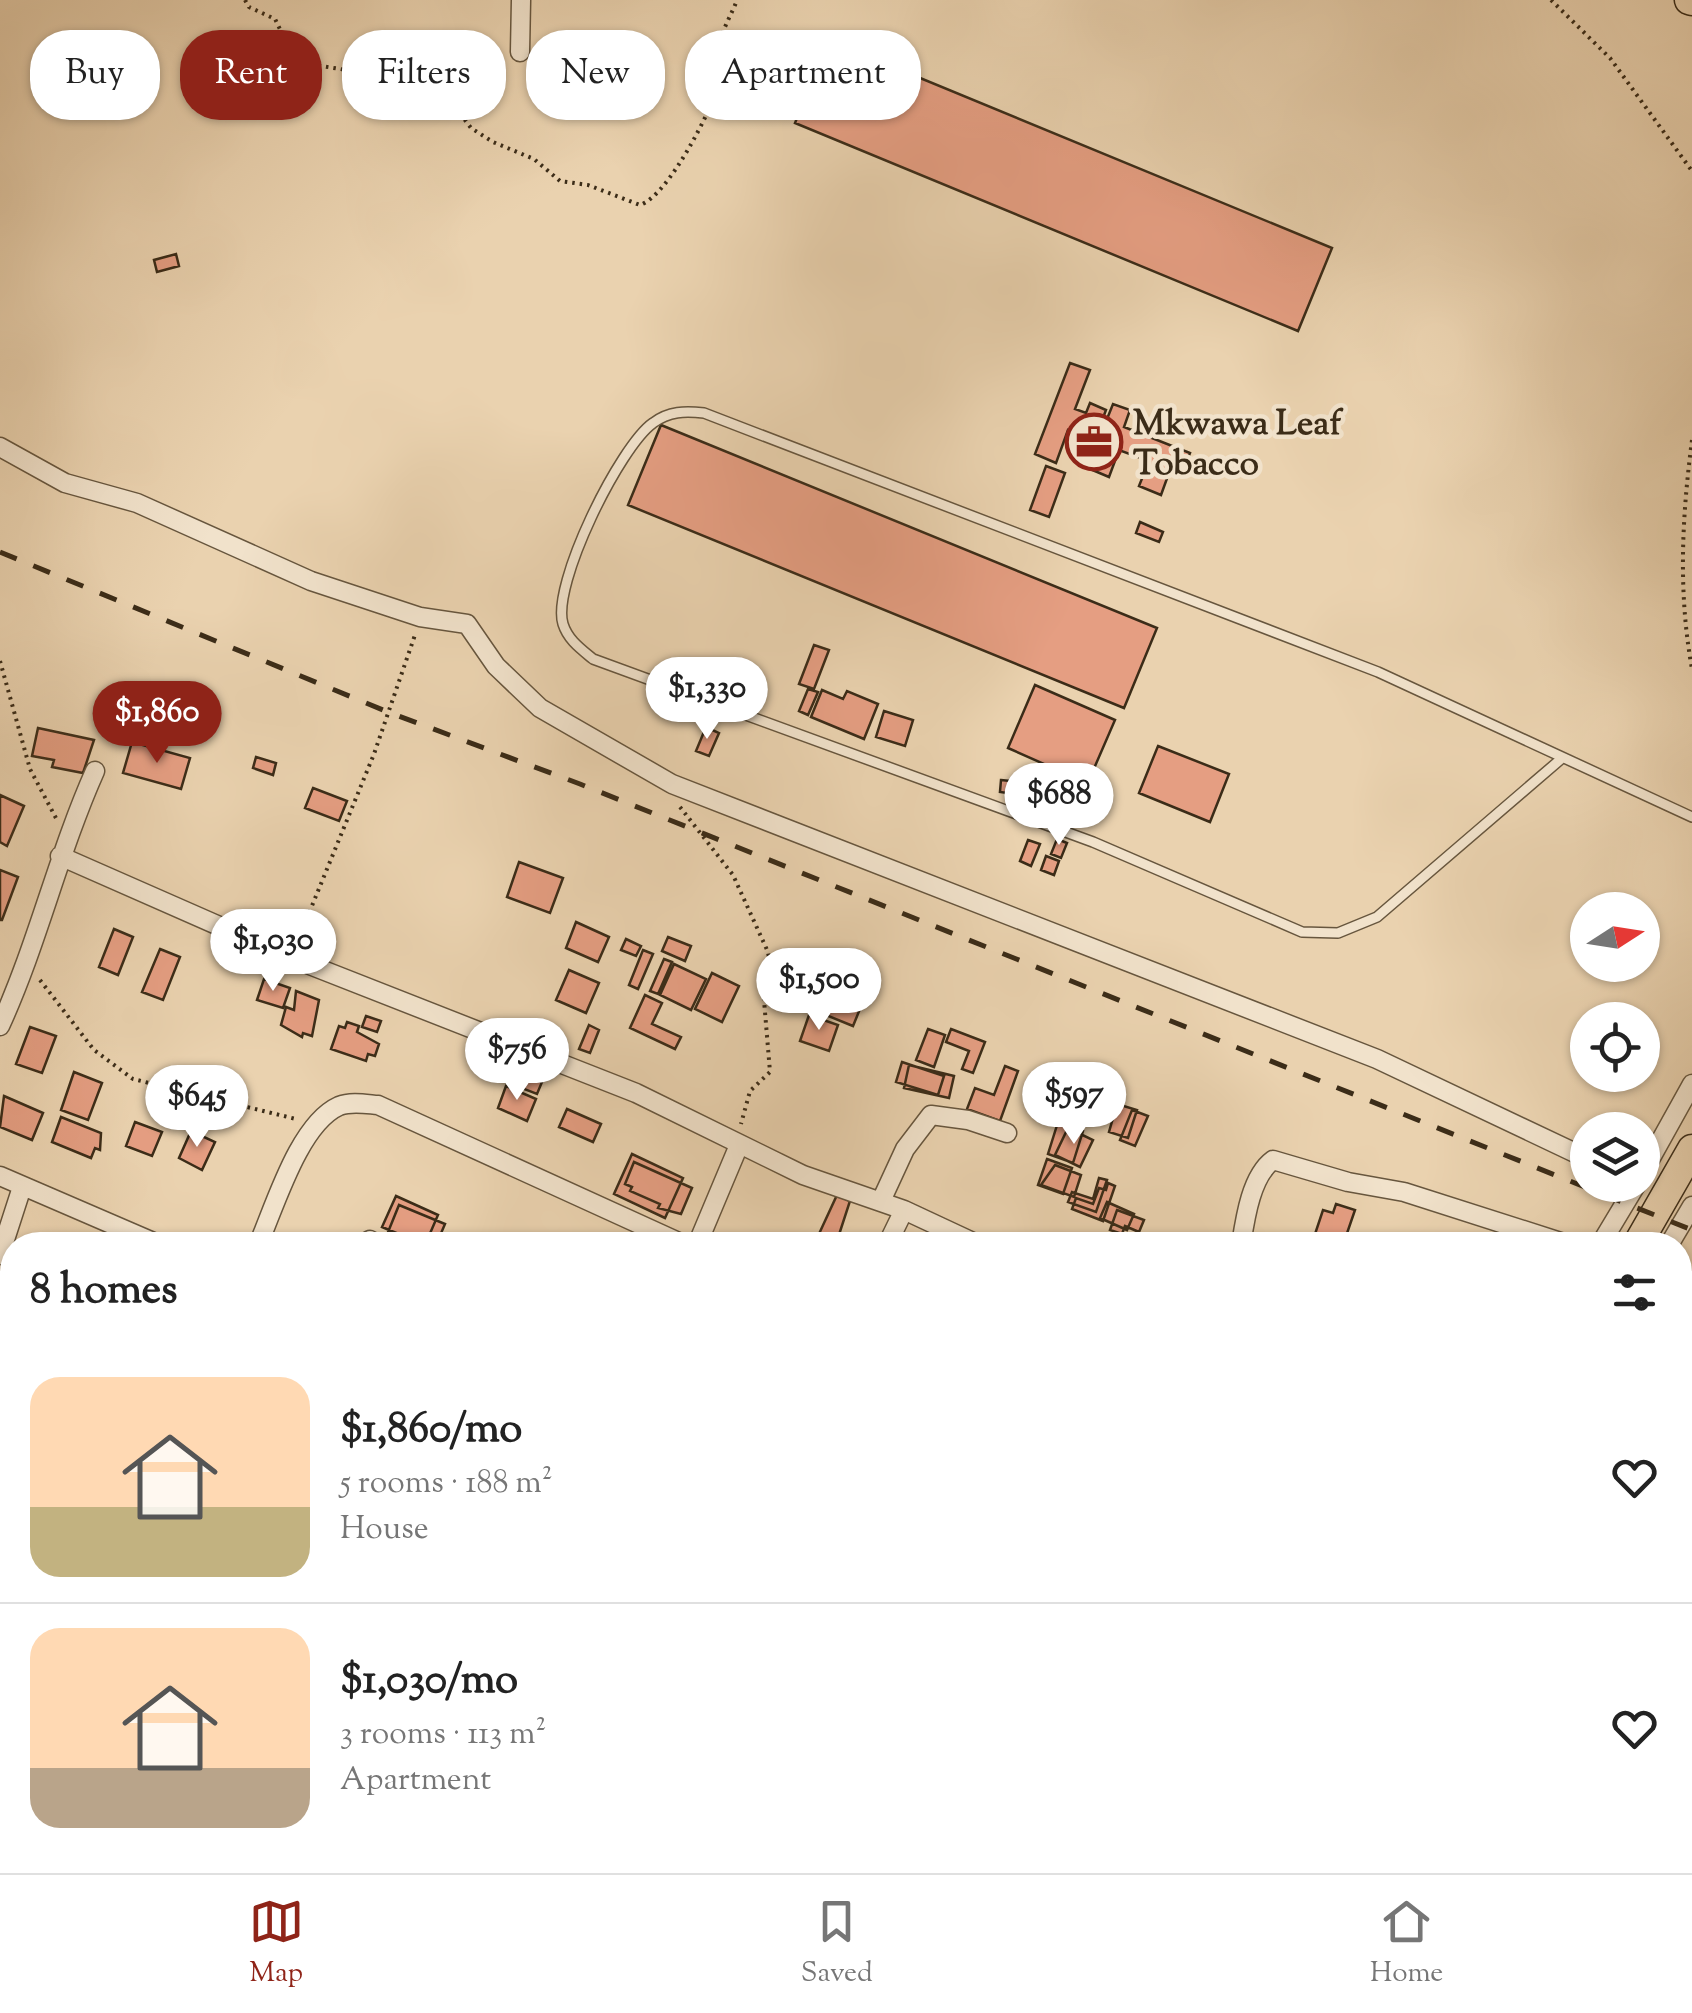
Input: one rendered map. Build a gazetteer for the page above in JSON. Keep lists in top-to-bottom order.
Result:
{
  "places": {
    "office": ["Mkwawa Leaf Tobacco"]
  },
  "north": "right",
  "page": {
    "chip": [
      "Buy",
      "Rent",
      "Filters",
      "New",
      "Apartment"
    ],
    "price": [
      "$1,330",
      "$1,860",
      "$688",
      "$1,030",
      "$1,500",
      "$756",
      "$597",
      "$645"
    ],
    "heading": "8 homes",
    "list": [
      {
        "name": "$1,860/mo",
        "note": "5 rooms · 188 m² · House"
      },
      {
        "name": "$1,030/mo",
        "note": "3 rooms · 113 m² · Apartment"
      }
    ],
    "tabs": ["Map", "Saved", "Home"]
  }
}
